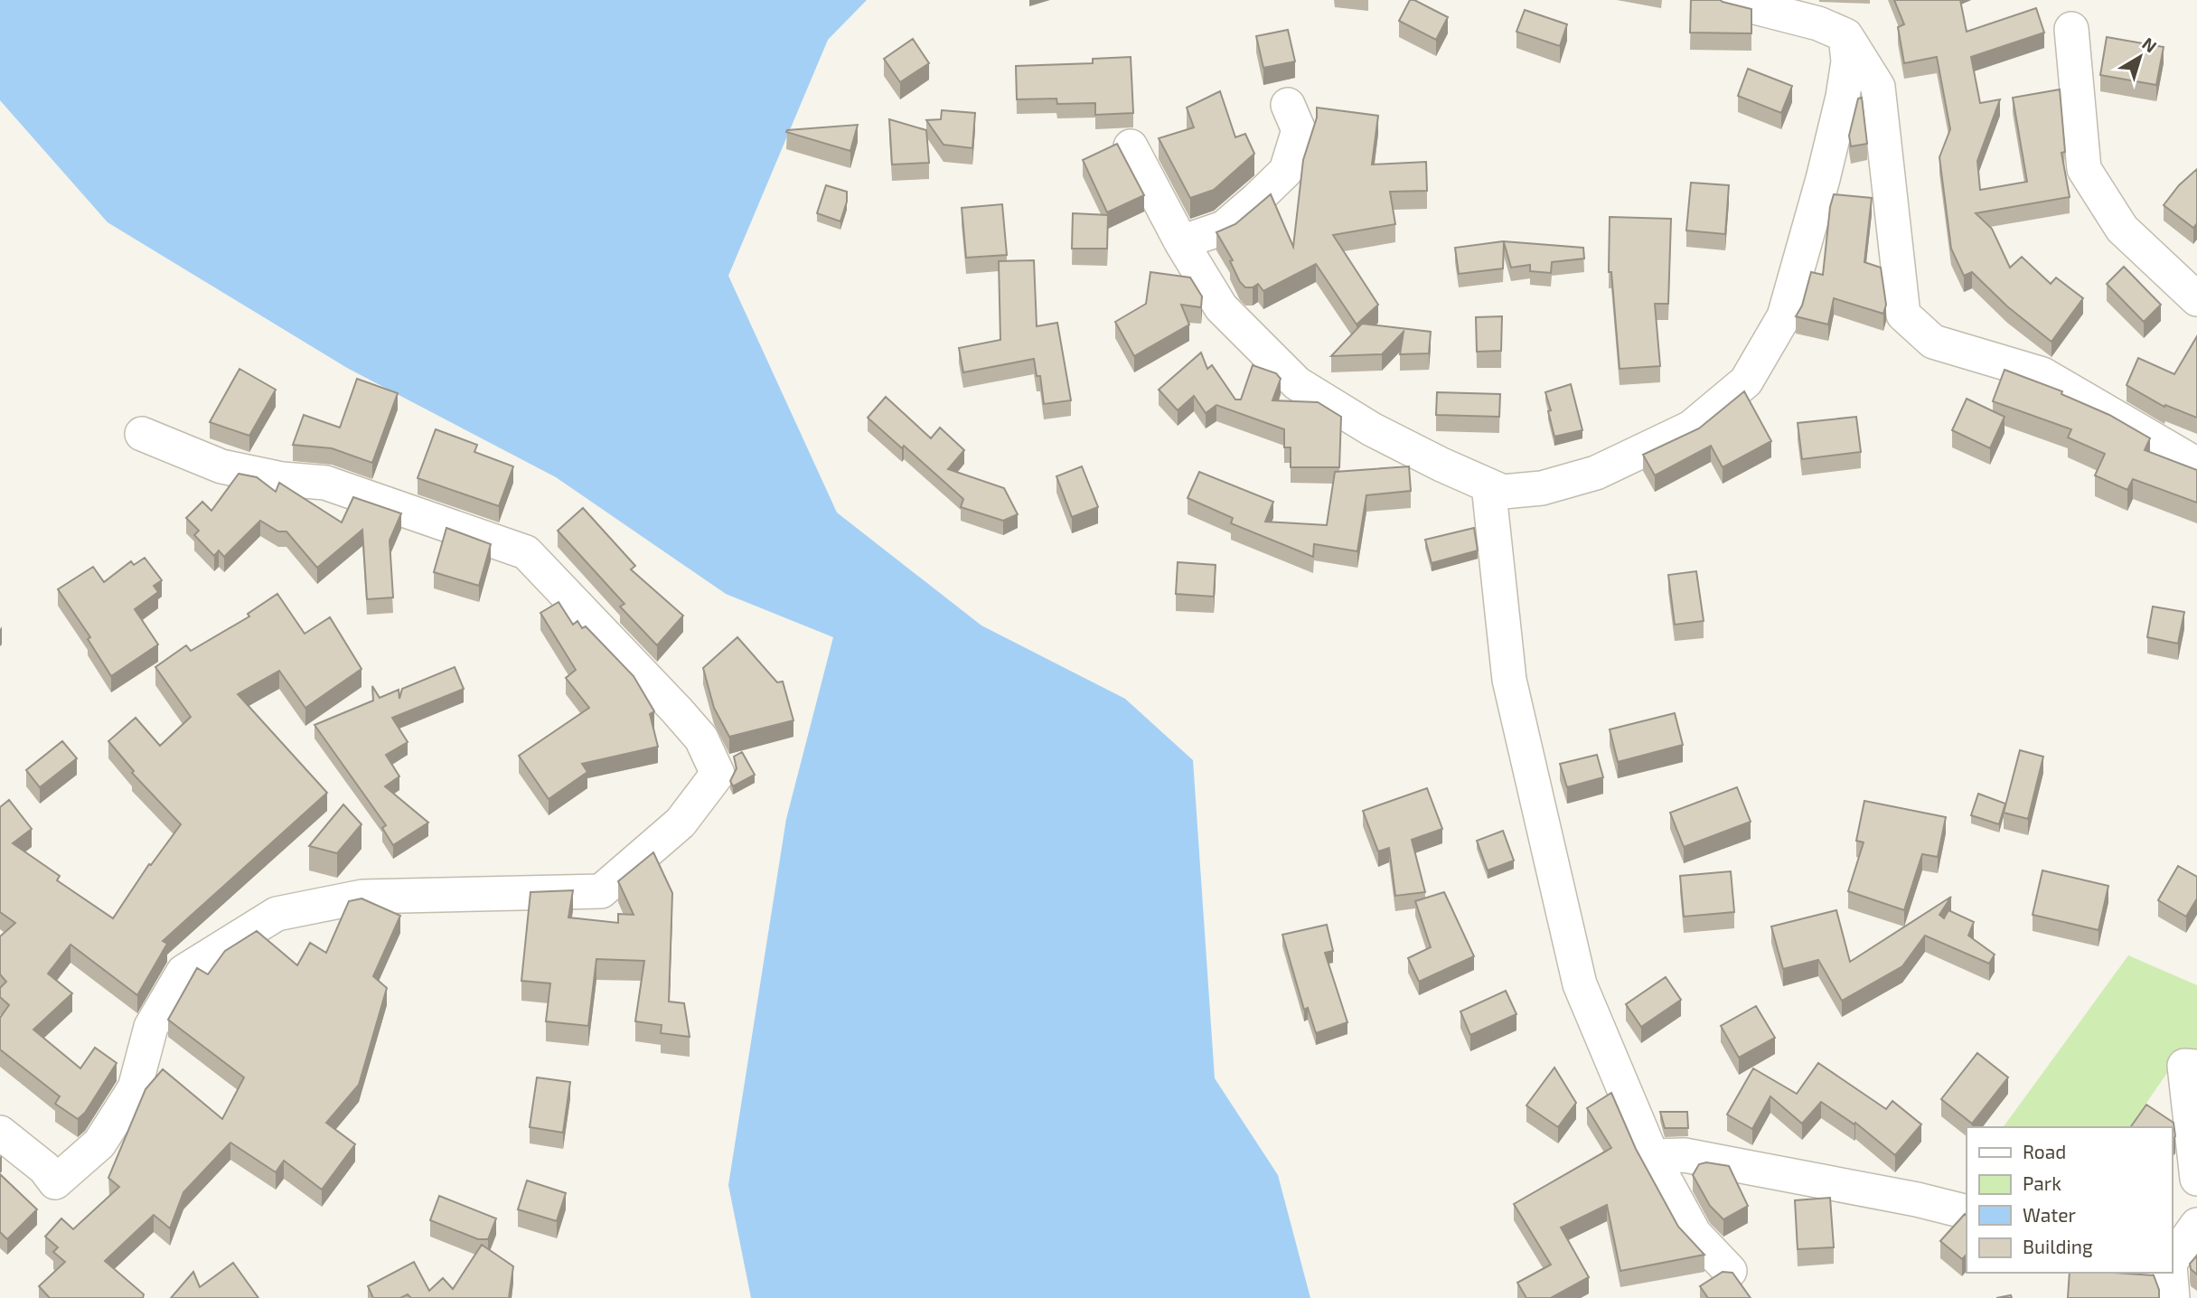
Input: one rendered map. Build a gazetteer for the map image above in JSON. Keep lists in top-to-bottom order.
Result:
{
  "legend": [
    "Road",
    "Park",
    "Water",
    "Building"
  ],
  "north": "top right"
}
